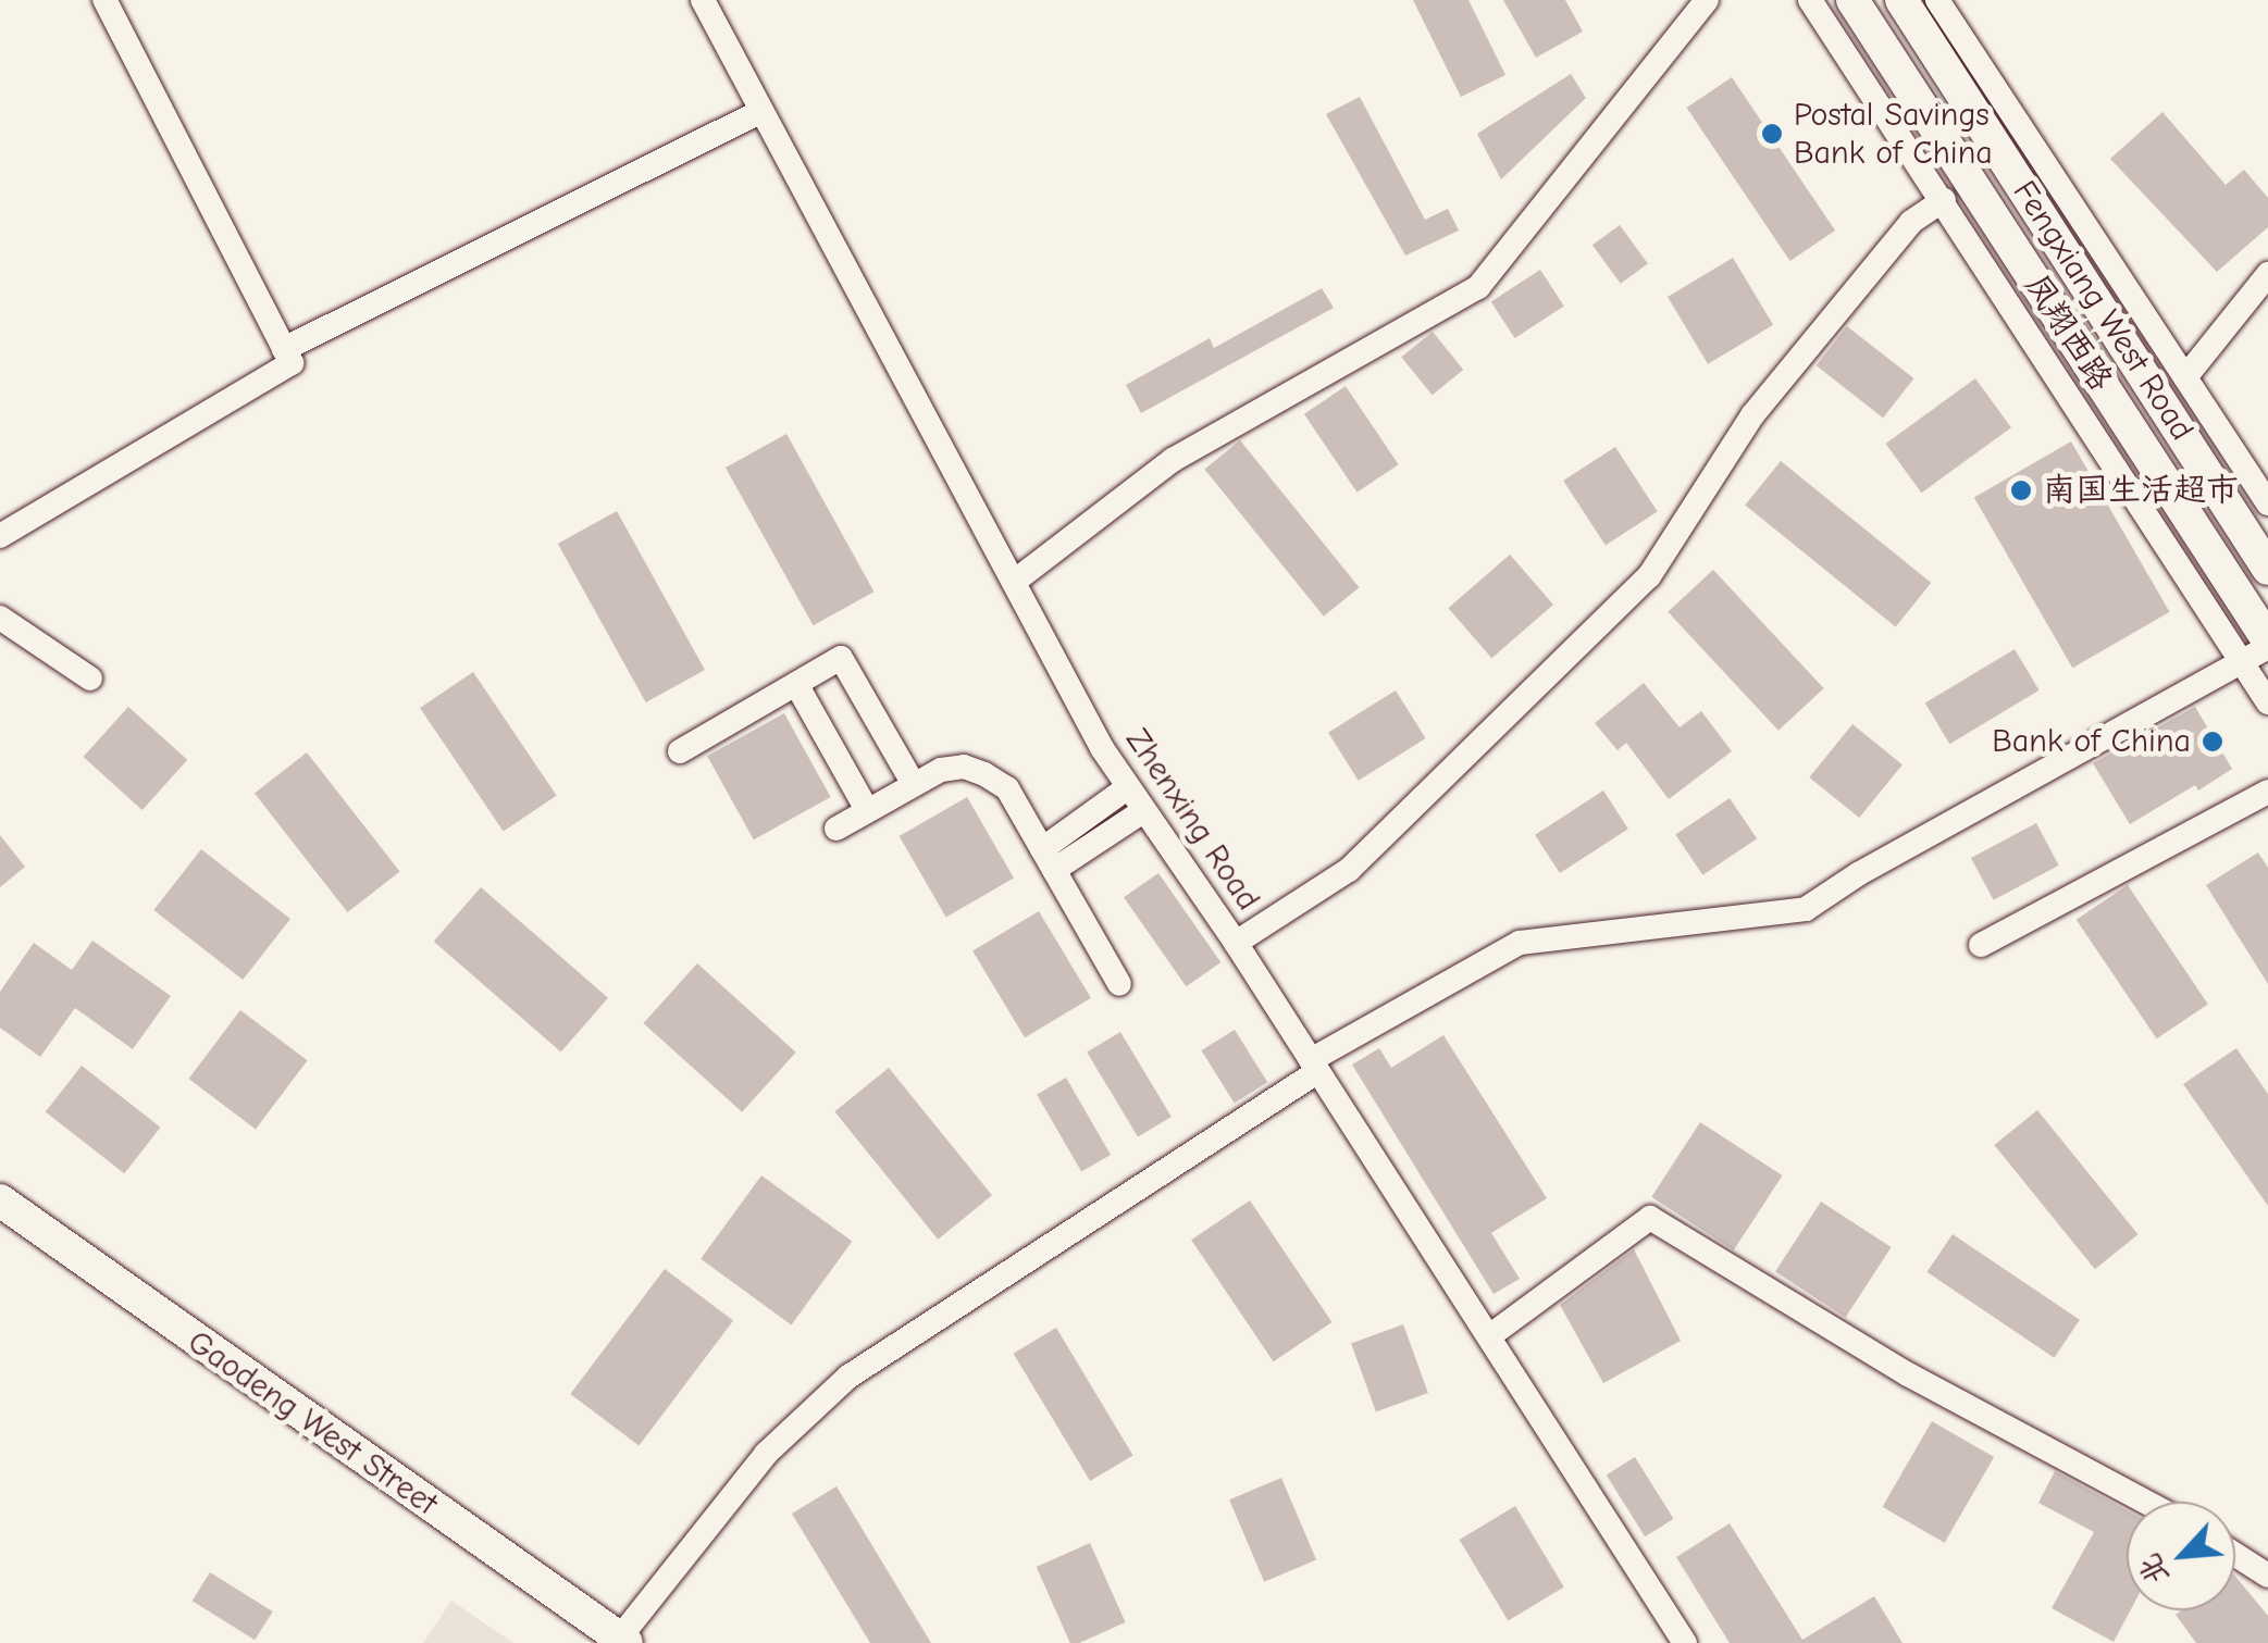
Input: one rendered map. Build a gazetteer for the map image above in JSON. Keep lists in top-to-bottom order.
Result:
{
  "streets": {
    "main road": ["Fengxiang West Road", "Gaodeng West Street"],
    "street": ["凤翔西路", "Zhenxing Road"]
  },
  "places": ["Postal Savings Bank of China", "南国生活超市", "Bank of China"],
  "north": "bottom left"
}
